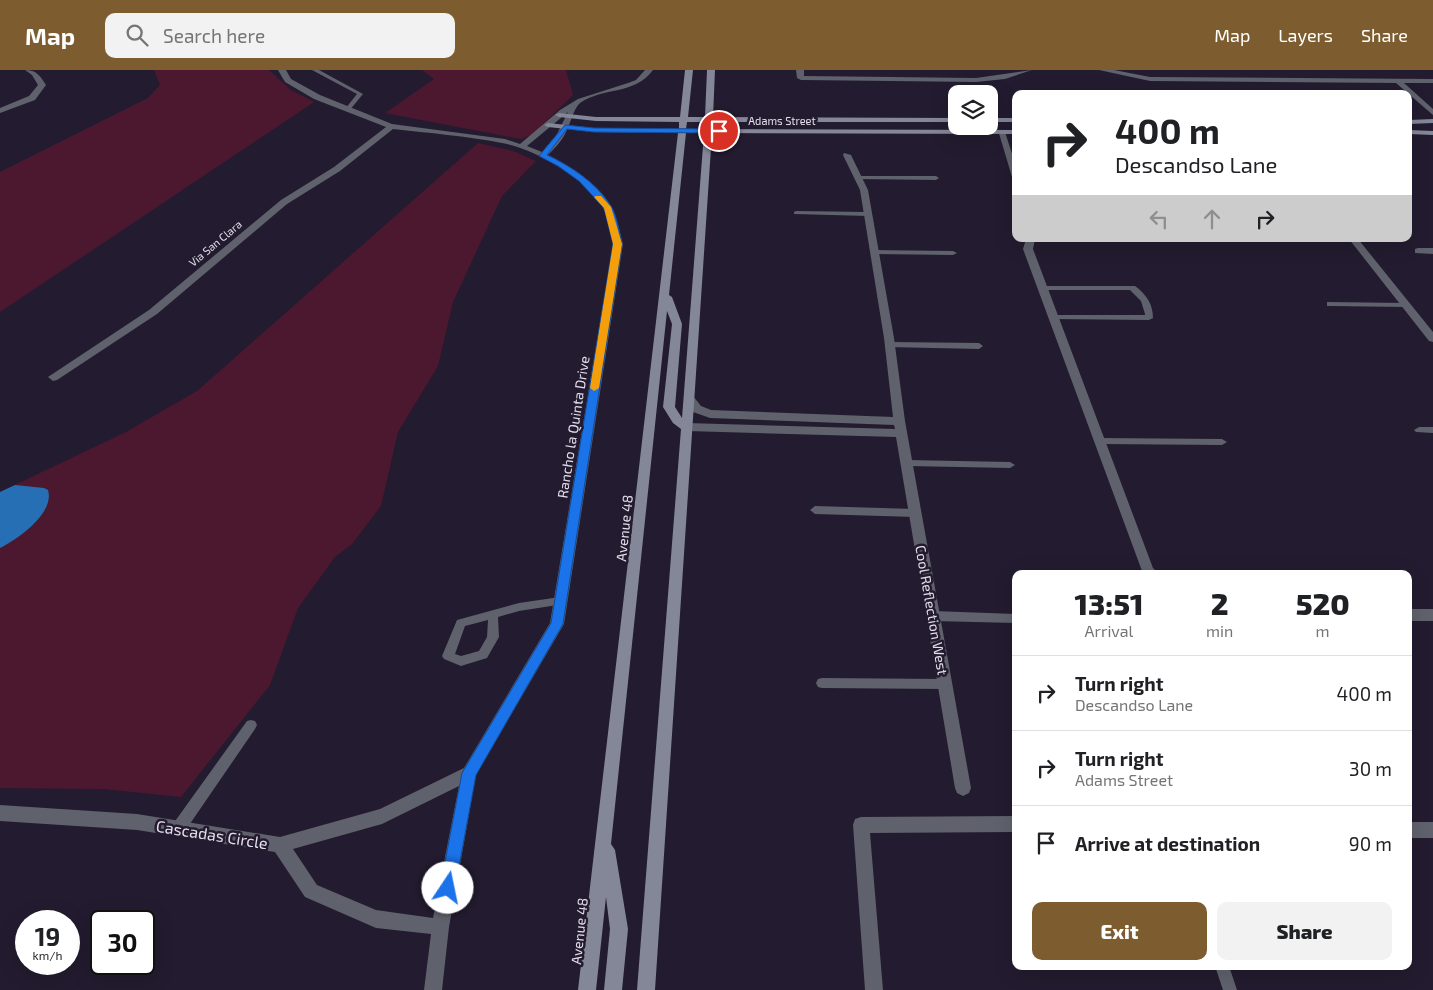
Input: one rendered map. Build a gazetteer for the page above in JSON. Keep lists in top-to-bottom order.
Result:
{
  "streets": {
    "main road": ["Adams Street", "Avenue 48"],
    "street": [
      "Via San Clara",
      "Rancho la Quinta Drive",
      "Cool Reflection West",
      "Cascadas Circle"
    ]
  },
  "crossings": [
    ["Adams Street", "Avenue 48"],
    ["Via San Clara", "Rancho la Quinta Drive"],
    ["Rancho la Quinta Drive", "Cascadas Circle"]
  ],
  "page": {
    "header": "Map",
    "search": "Search here",
    "nav": ["Map", "Layers", "Share"],
    "turn": ["400 m", "Descandso Lane"],
    "eta": [
      "13:51",
      "Arrival",
      "2",
      "min",
      "520",
      "m"
    ],
    "list": [
      {
        "name": "Turn right",
        "note": "Descandso Lane",
        "value": "400 m"
      },
      {
        "name": "Turn right",
        "note": "Adams Street",
        "value": "30 m"
      },
      {
        "name": "Arrive at destination",
        "value": "90 m"
      }
    ],
    "buttons": ["Exit", "Share"],
    "speed": "19 km/h",
    "limit": "30"
  }
}
